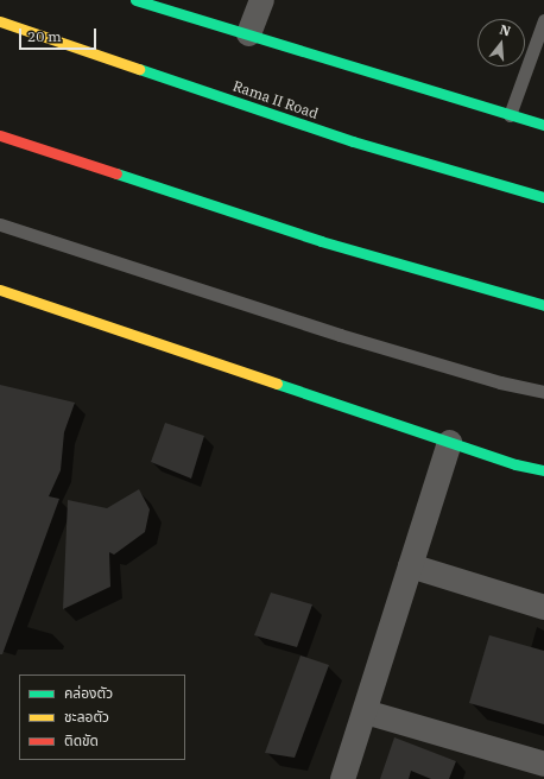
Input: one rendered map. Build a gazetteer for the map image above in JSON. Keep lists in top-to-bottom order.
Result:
{
  "streets": {
    "main road": ["Rama II Road"]
  },
  "legend": ["คล่องตัว", "ชะลอตัว", "ติดขัด"],
  "scale_bar": "20 m",
  "north": "top"
}
